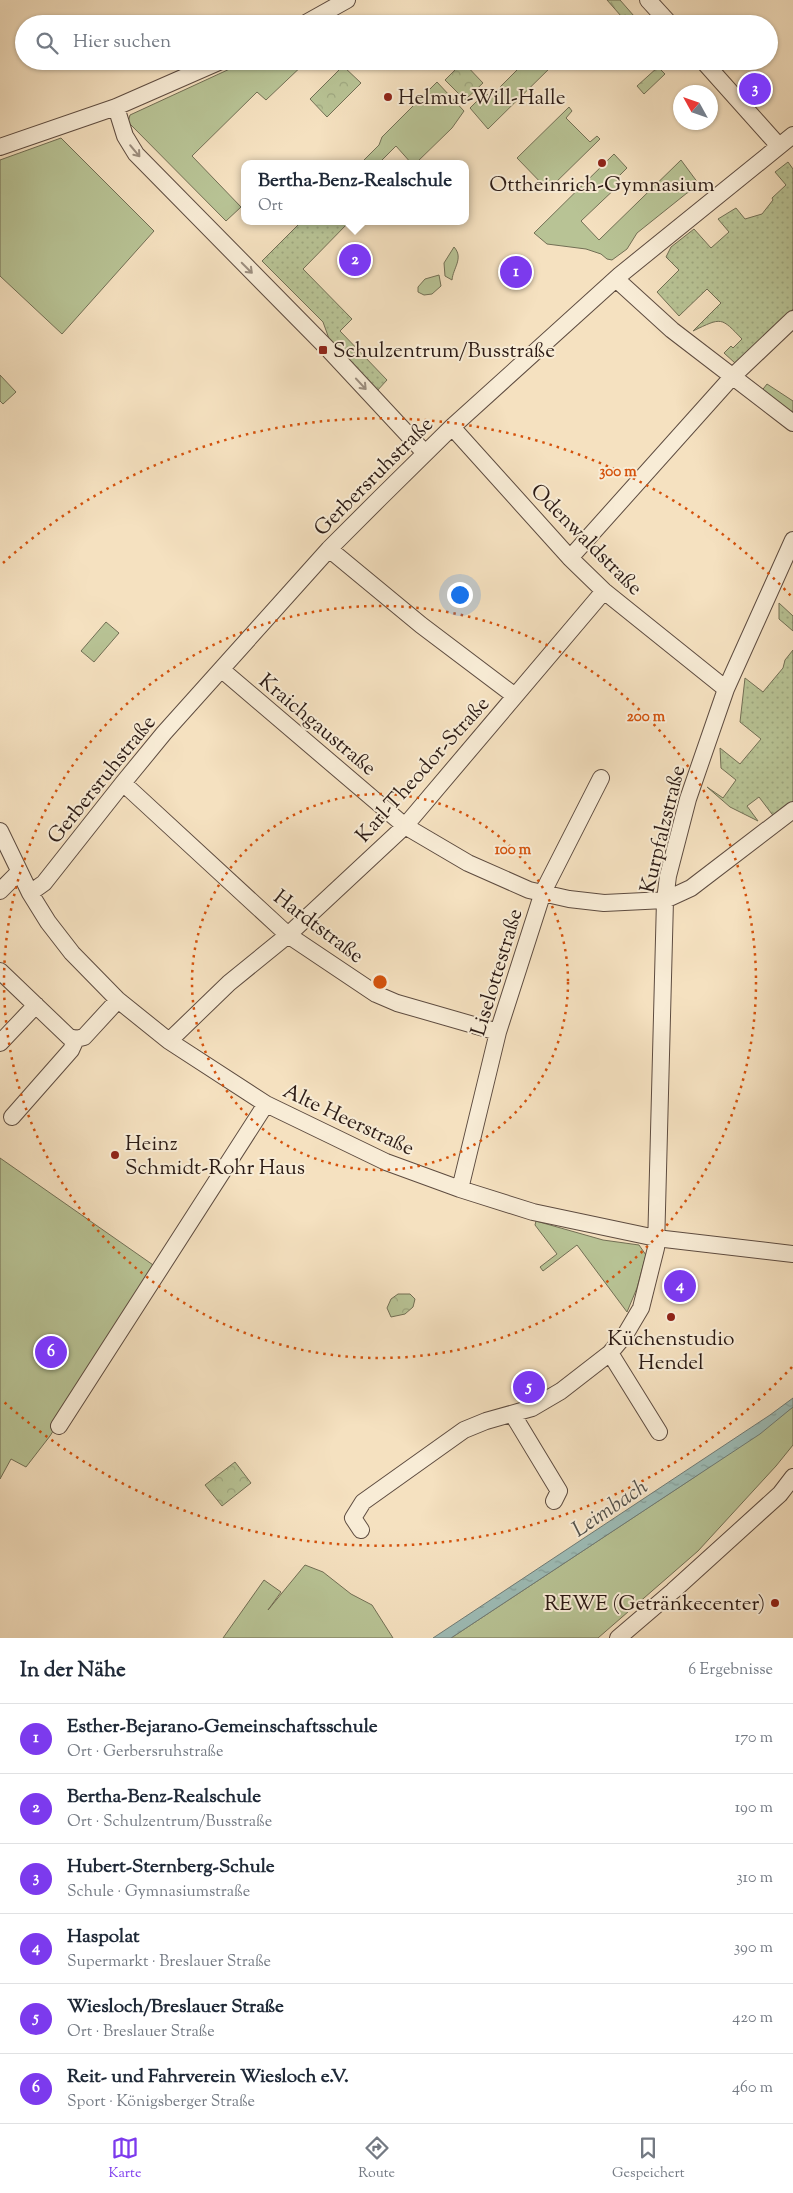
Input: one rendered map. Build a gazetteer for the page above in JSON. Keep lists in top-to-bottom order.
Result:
{
  "streets": {
    "street": [
      "Gerbersruhstraße",
      "Odenwaldstraße",
      "Kraichgaustraße",
      "Karl-Theodor-Straße",
      "Kurpfalzstraße",
      "Hardtstraße",
      "Liselottestraße",
      "Alte Heerstraße"
    ]
  },
  "crossings": [
    ["Gerbersruhstraße", "Odenwaldstraße"],
    ["Gerbersruhstraße", "Kraichgaustraße"],
    ["Gerbersruhstraße", "Hardtstraße"],
    ["Gerbersruhstraße", "Alte Heerstraße"],
    ["Odenwaldstraße", "Karl-Theodor-Straße"],
    ["Odenwaldstraße", "Kurpfalzstraße"],
    ["Kraichgaustraße", "Karl-Theodor-Straße"],
    ["Kraichgaustraße", "Kurpfalzstraße"],
    ["Kraichgaustraße", "Liselottestraße"],
    ["Karl-Theodor-Straße", "Hardtstraße"],
    ["Karl-Theodor-Straße", "Alte Heerstraße"],
    ["Kurpfalzstraße", "Alte Heerstraße"],
    ["Hardtstraße", "Liselottestraße"],
    ["Liselottestraße", "Alte Heerstraße"]
  ],
  "water": ["Leimbach"],
  "places": {
    "other": [
      "Helmut-Will-Halle",
      "Ottheinrich-Gymnasium",
      "Heinz Schmidt-Rohr Haus",
      "Küchenstudio Hendel",
      "REWE (Getränkecenter)"
    ],
    "transit": ["Schulzentrum/Busstraße"]
  },
  "north": "top left",
  "page": {
    "search": "Hier suchen",
    "pins": [
      "3",
      "2",
      "1",
      "4",
      "6",
      "5"
    ],
    "popup": ["Bertha-Benz-Realschule", "Ort"],
    "heading": ["In der Nähe", "6 Ergebnisse"],
    "list": [
      {
        "mark": "1",
        "name": "Esther-Bejarano-Gemeinschaftsschule",
        "note": "Ort · Gerbersruhstraße",
        "value": "170 m"
      },
      {
        "mark": "2",
        "name": "Bertha-Benz-Realschule",
        "note": "Ort · Schulzentrum/Busstraße",
        "value": "190 m"
      },
      {
        "mark": "3",
        "name": "Hubert-Sternberg-Schule",
        "note": "Schule · Gymnasiumstraße",
        "value": "310 m"
      },
      {
        "mark": "4",
        "name": "Haspolat",
        "note": "Supermarkt · Breslauer Straße",
        "value": "390 m"
      },
      {
        "mark": "5",
        "name": "Wiesloch/Breslauer Straße",
        "note": "Ort · Breslauer Straße",
        "value": "420 m"
      },
      {
        "mark": "6",
        "name": "Reit- und Fahrverein Wiesloch e.V.",
        "note": "Sport · Königsberger Straße",
        "value": "460 m"
      }
    ],
    "nav": ["Karte", "Route", "Gespeichert"]
  },
  "rings": ["300 m", "200 m", "100 m"]
}
